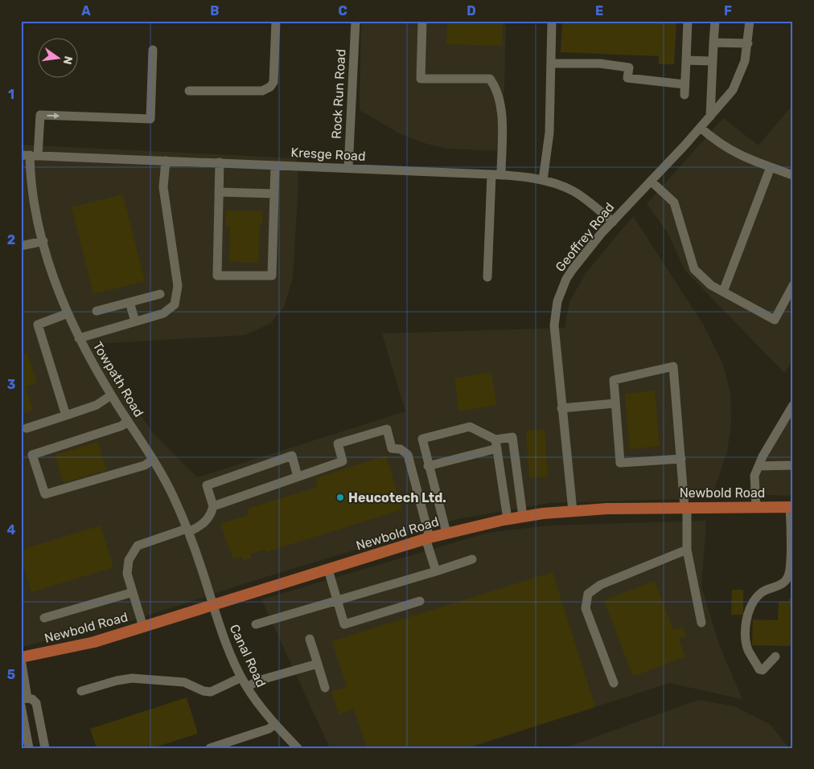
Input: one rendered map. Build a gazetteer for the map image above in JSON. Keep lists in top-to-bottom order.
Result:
{
  "streets": {
    "main road": ["Newbold Road"],
    "street": [
      "Rock Run Road",
      "Kresge Road",
      "Geoffrey Road",
      "Towpath Road",
      "Canal Road"
    ]
  },
  "crossings": [
    ["Rock Run Road", "Kresge Road"],
    ["Kresge Road", "Geoffrey Road"],
    ["Kresge Road", "Towpath Road"],
    ["Geoffrey Road", "Newbold Road"],
    ["Towpath Road", "Newbold Road"],
    ["Towpath Road", "Canal Road"],
    ["Newbold Road", "Canal Road"]
  ],
  "places": ["Heucotech Ltd."],
  "north": "right",
  "grid": {
    "columns": [
      "A",
      "B",
      "C",
      "D",
      "E",
      "F"
    ],
    "rows": [
      "1",
      "2",
      "3",
      "4",
      "5"
    ]
  }
}
